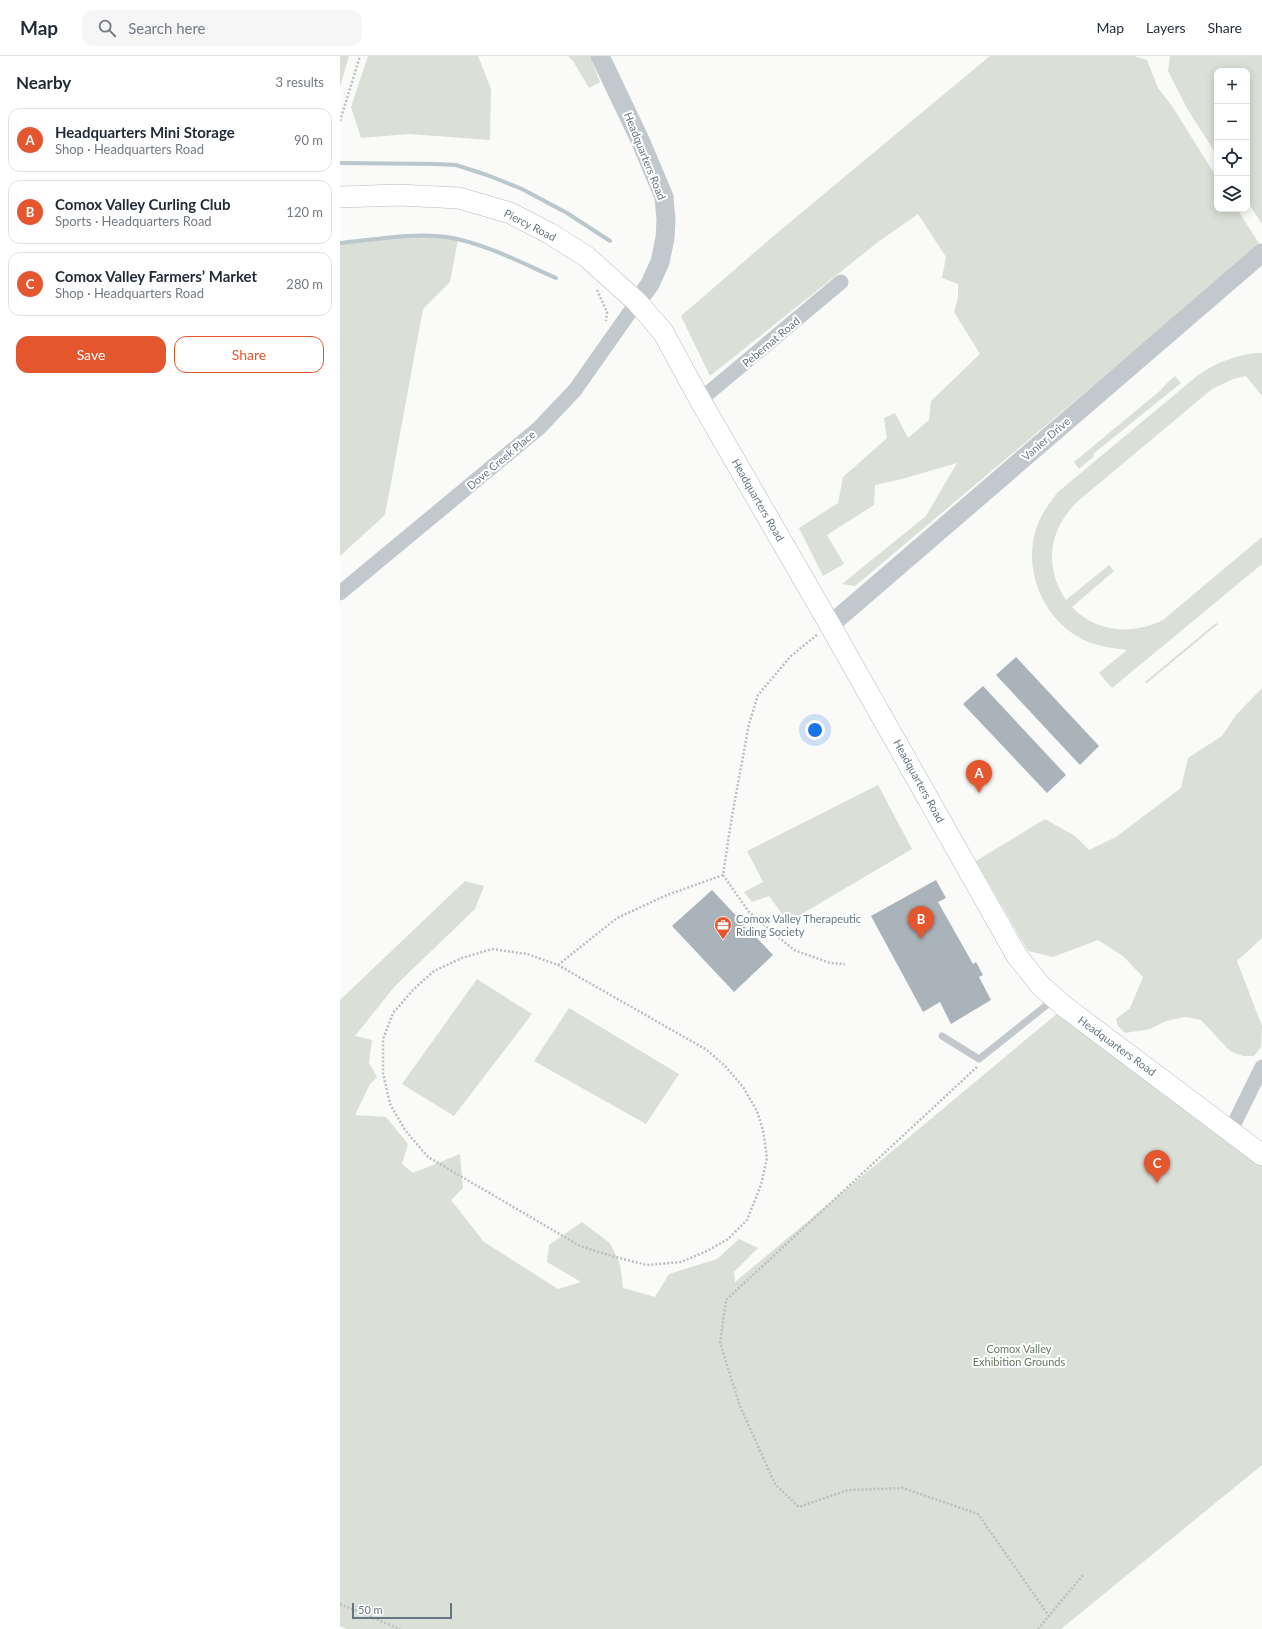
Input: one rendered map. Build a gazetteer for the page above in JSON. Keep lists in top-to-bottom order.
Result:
{
  "streets": {
    "main road": ["Headquarters Road", "Piercy Road"],
    "street": ["Pebernat Road", "Vanier Drive", "Dove Creek Place"]
  },
  "crossings": [
    ["Headquarters Road", "Piercy Road"],
    ["Headquarters Road", "Pebernat Road"],
    ["Headquarters Road", "Vanier Drive"],
    ["Headquarters Road", "Dove Creek Place"],
    ["Piercy Road", "Dove Creek Place"]
  ],
  "parks": ["Comox Valley Exhibition Grounds"],
  "places": {
    "office": ["Comox Valley Therapeutic Riding Society"]
  },
  "scale_bar": "50 m",
  "page": {
    "header": "Map",
    "search": "Search here",
    "nav": ["Map", "Layers", "Share"],
    "heading": ["Nearby", "3 results"],
    "map_buttons": ["+", "−"],
    "list": [
      {
        "mark": "A",
        "name": "Headquarters Mini Storage",
        "note": "Shop · Headquarters Road",
        "value": "90 m"
      },
      {
        "mark": "B",
        "name": "Comox Valley Curling Club",
        "note": "Sports · Headquarters Road",
        "value": "120 m"
      },
      {
        "mark": "C",
        "name": "Comox Valley Farmers’ Market",
        "note": "Shop · Headquarters Road",
        "value": "280 m"
      }
    ],
    "buttons": ["Save", "Share"],
    "pins": ["A", "B", "C"],
    "scale": "50 m"
  }
}
